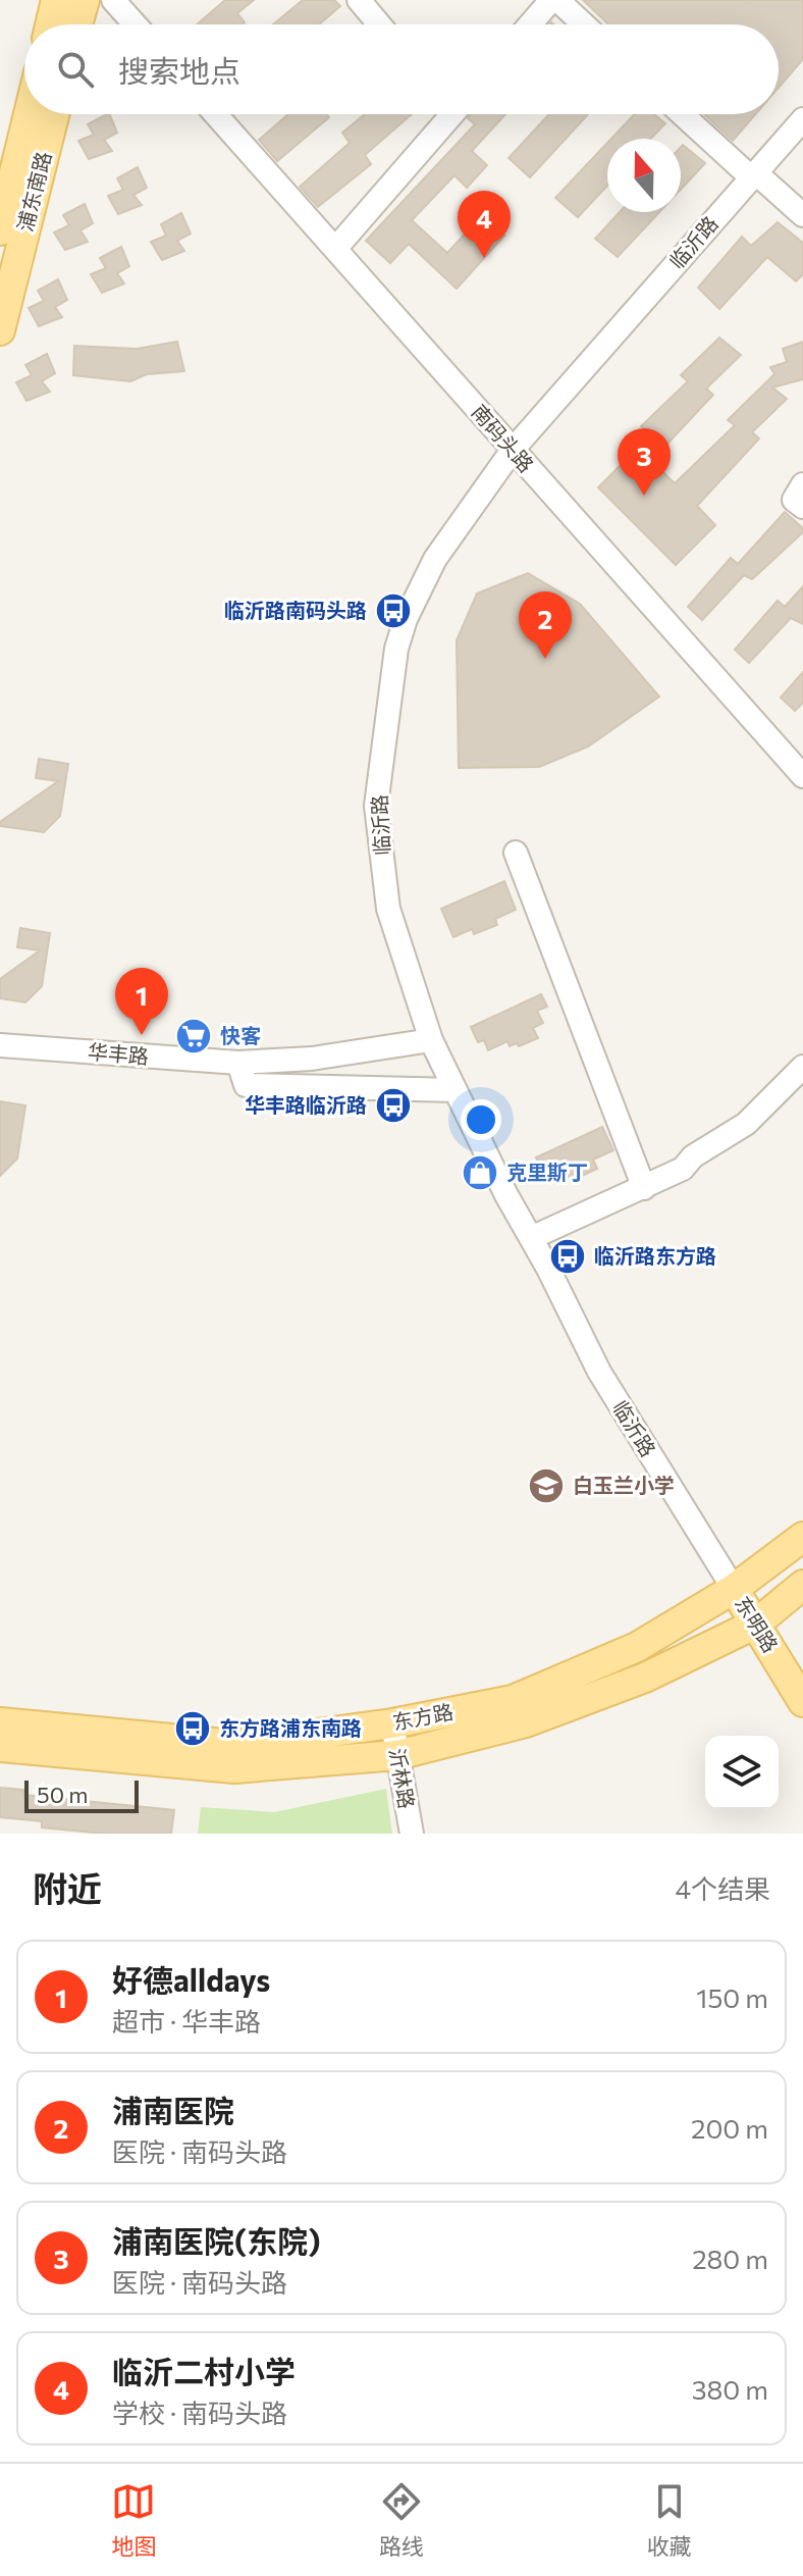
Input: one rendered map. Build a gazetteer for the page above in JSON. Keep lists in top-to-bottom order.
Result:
{
  "streets": {
    "main road": ["浦东南路", "东明路", "东方路"],
    "street": [
      "临沂路",
      "南码头路",
      "华丰路",
      "沂林路"
    ]
  },
  "crossings": [
    ["临沂路", "南码头路"],
    ["临沂路", "华丰路"],
    ["临沂路", "东明路"],
    ["临沂路", "东方路"],
    ["东明路", "东方路"],
    ["东方路", "沂林路"]
  ],
  "places": {
    "bus stop": [
      "临沂路南码头路",
      "华丰路临沂路",
      "临沂路东方路",
      "东方路浦东南路"
    ],
    "supermarket": ["快客"],
    "shop": ["克里斯丁"],
    "school or university": ["白玉兰小学"]
  },
  "scale_bar": "50 m",
  "north": "top",
  "page": {
    "search": "搜索地点",
    "pins": [
      "4",
      "3",
      "2",
      "1"
    ],
    "scale": "50 m",
    "heading": ["附近", "4个结果"],
    "list": [
      {
        "mark": "1",
        "name": "好德alldays",
        "note": "超市 · 华丰路",
        "value": "150 m"
      },
      {
        "mark": "2",
        "name": "浦南医院",
        "note": "医院 · 南码头路",
        "value": "200 m"
      },
      {
        "mark": "3",
        "name": "浦南医院(东院)",
        "note": "医院 · 南码头路",
        "value": "280 m"
      },
      {
        "mark": "4",
        "name": "临沂二村小学",
        "note": "学校 · 南码头路",
        "value": "380 m"
      }
    ],
    "nav": ["地图", "路线", "收藏"]
  }
}
